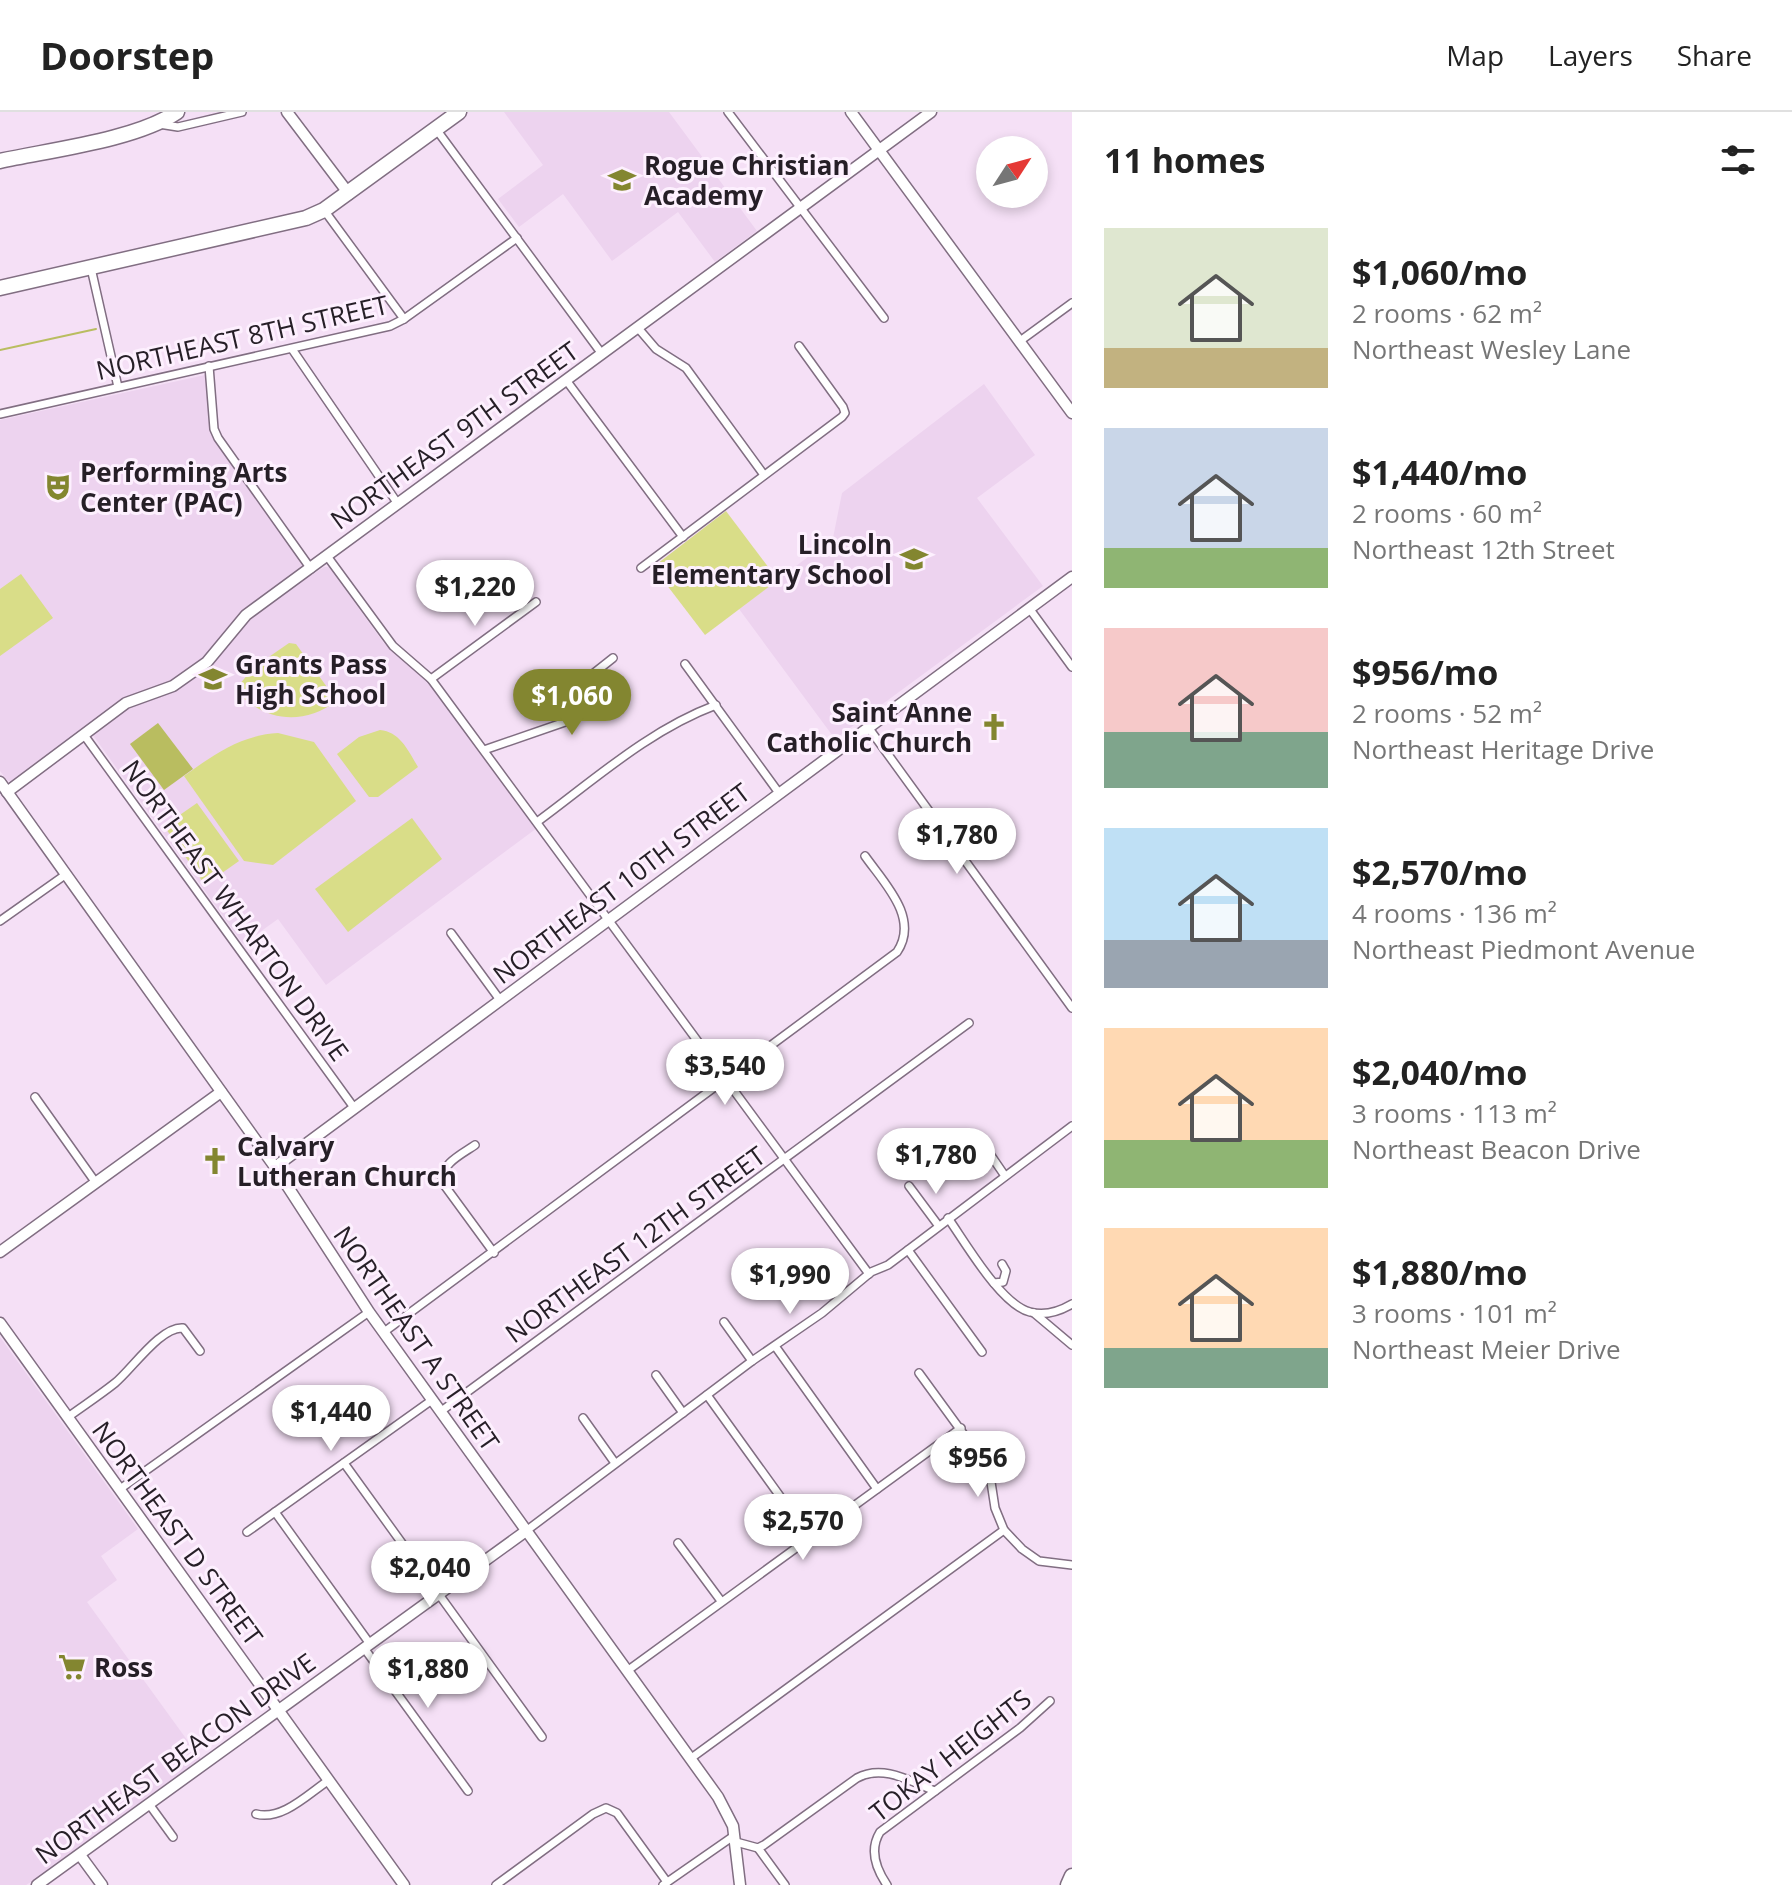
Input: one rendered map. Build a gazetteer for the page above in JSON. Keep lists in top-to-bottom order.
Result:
{
  "streets": {
    "street": [
      "NORTHEAST 8TH STREET",
      "NORTHEAST 9TH STREET",
      "NORTHEAST 10TH STREET",
      "NORTHEAST WHARTON DRIVE",
      "NORTHEAST 12TH STREET",
      "NORTHEAST A STREET",
      "NORTHEAST D STREET",
      "TOKAY HEIGHTS",
      "NORTHEAST BEACON DRIVE"
    ]
  },
  "crossings": [
    ["NORTHEAST 9TH STREET", "NORTHEAST WHARTON DRIVE"],
    ["NORTHEAST 9TH STREET", "NORTHEAST A STREET"],
    ["NORTHEAST 10TH STREET", "NORTHEAST WHARTON DRIVE"],
    ["NORTHEAST 10TH STREET", "NORTHEAST A STREET"],
    ["NORTHEAST 12TH STREET", "NORTHEAST A STREET"],
    ["NORTHEAST A STREET", "NORTHEAST BEACON DRIVE"],
    ["NORTHEAST D STREET", "NORTHEAST BEACON DRIVE"]
  ],
  "places": {
    "school or university": ["Rogue Christian Academy", "Lincoln Elementary School", "Grants Pass High School"],
    "theatre": ["Performing Arts Center (PAC)"],
    "church": ["Saint Anne Catholic Church", "Calvary Lutheran Church"],
    "supermarket": ["Ross"]
  },
  "north": "top right",
  "page": {
    "header": "Doorstep",
    "nav": ["Map", "Layers", "Share"],
    "heading": "11 homes",
    "list": [
      {
        "name": "$1,060/mo",
        "note": "2 rooms · 62 m² · Northeast Wesley Lane"
      },
      {
        "name": "$1,440/mo",
        "note": "2 rooms · 60 m² · Northeast 12th Street"
      },
      {
        "name": "$956/mo",
        "note": "2 rooms · 52 m² · Northeast Heritage Drive"
      },
      {
        "name": "$2,570/mo",
        "note": "4 rooms · 136 m² · Northeast Piedmont Avenue"
      },
      {
        "name": "$2,040/mo",
        "note": "3 rooms · 113 m² · Northeast Beacon Drive"
      },
      {
        "name": "$1,880/mo",
        "note": "3 rooms · 101 m² · Northeast Meier Drive"
      }
    ],
    "price": [
      "$1,220",
      "$1,060",
      "$1,780",
      "$3,540",
      "$1,780",
      "$1,990",
      "$1,440",
      "$956",
      "$2,570",
      "$2,040",
      "$1,880"
    ]
  }
}
